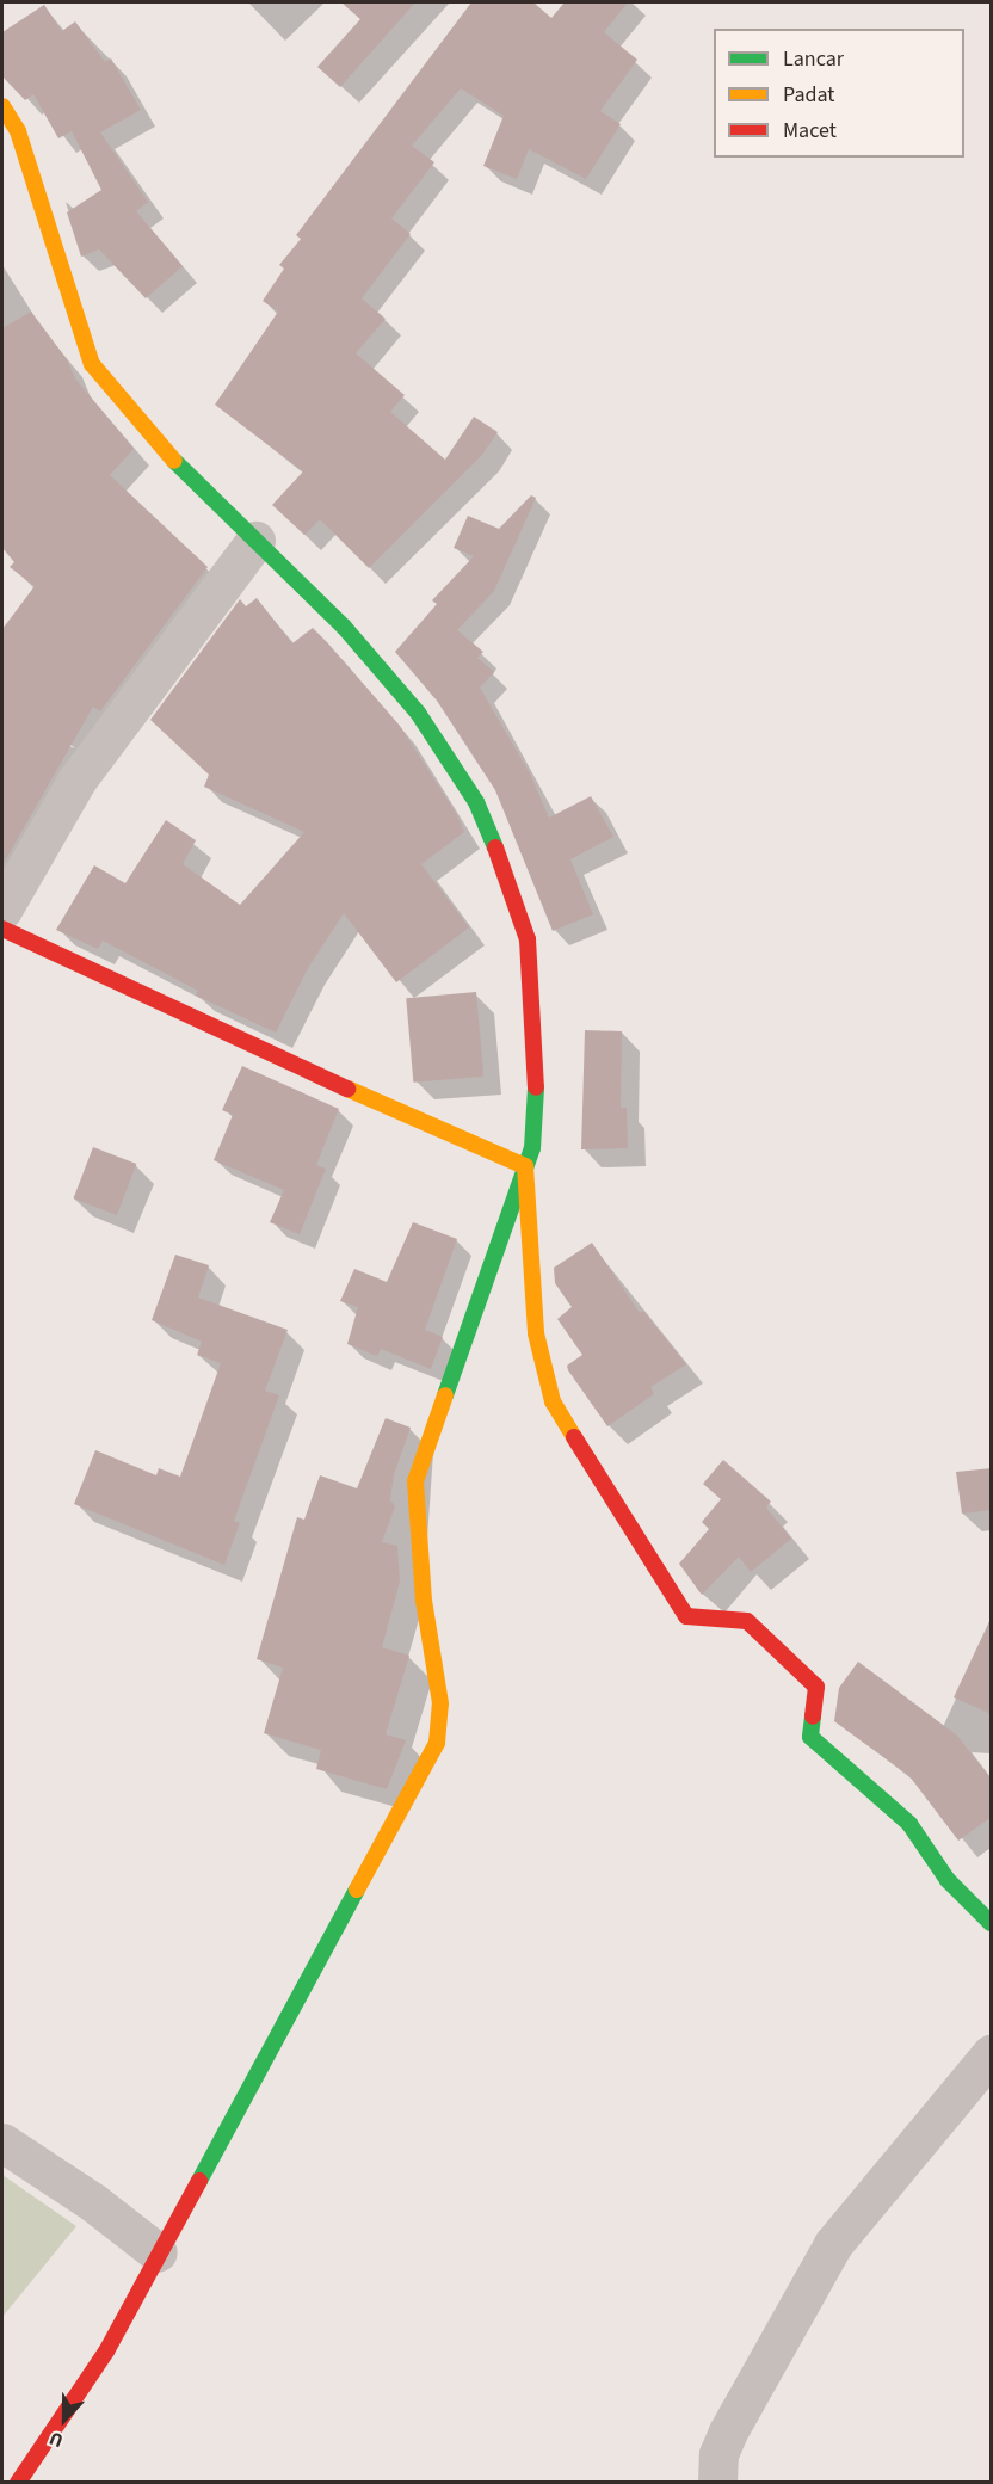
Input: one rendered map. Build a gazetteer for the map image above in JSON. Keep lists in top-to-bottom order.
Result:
{
  "legend": ["Lancar", "Padat", "Macet"],
  "north": "bottom"
}
